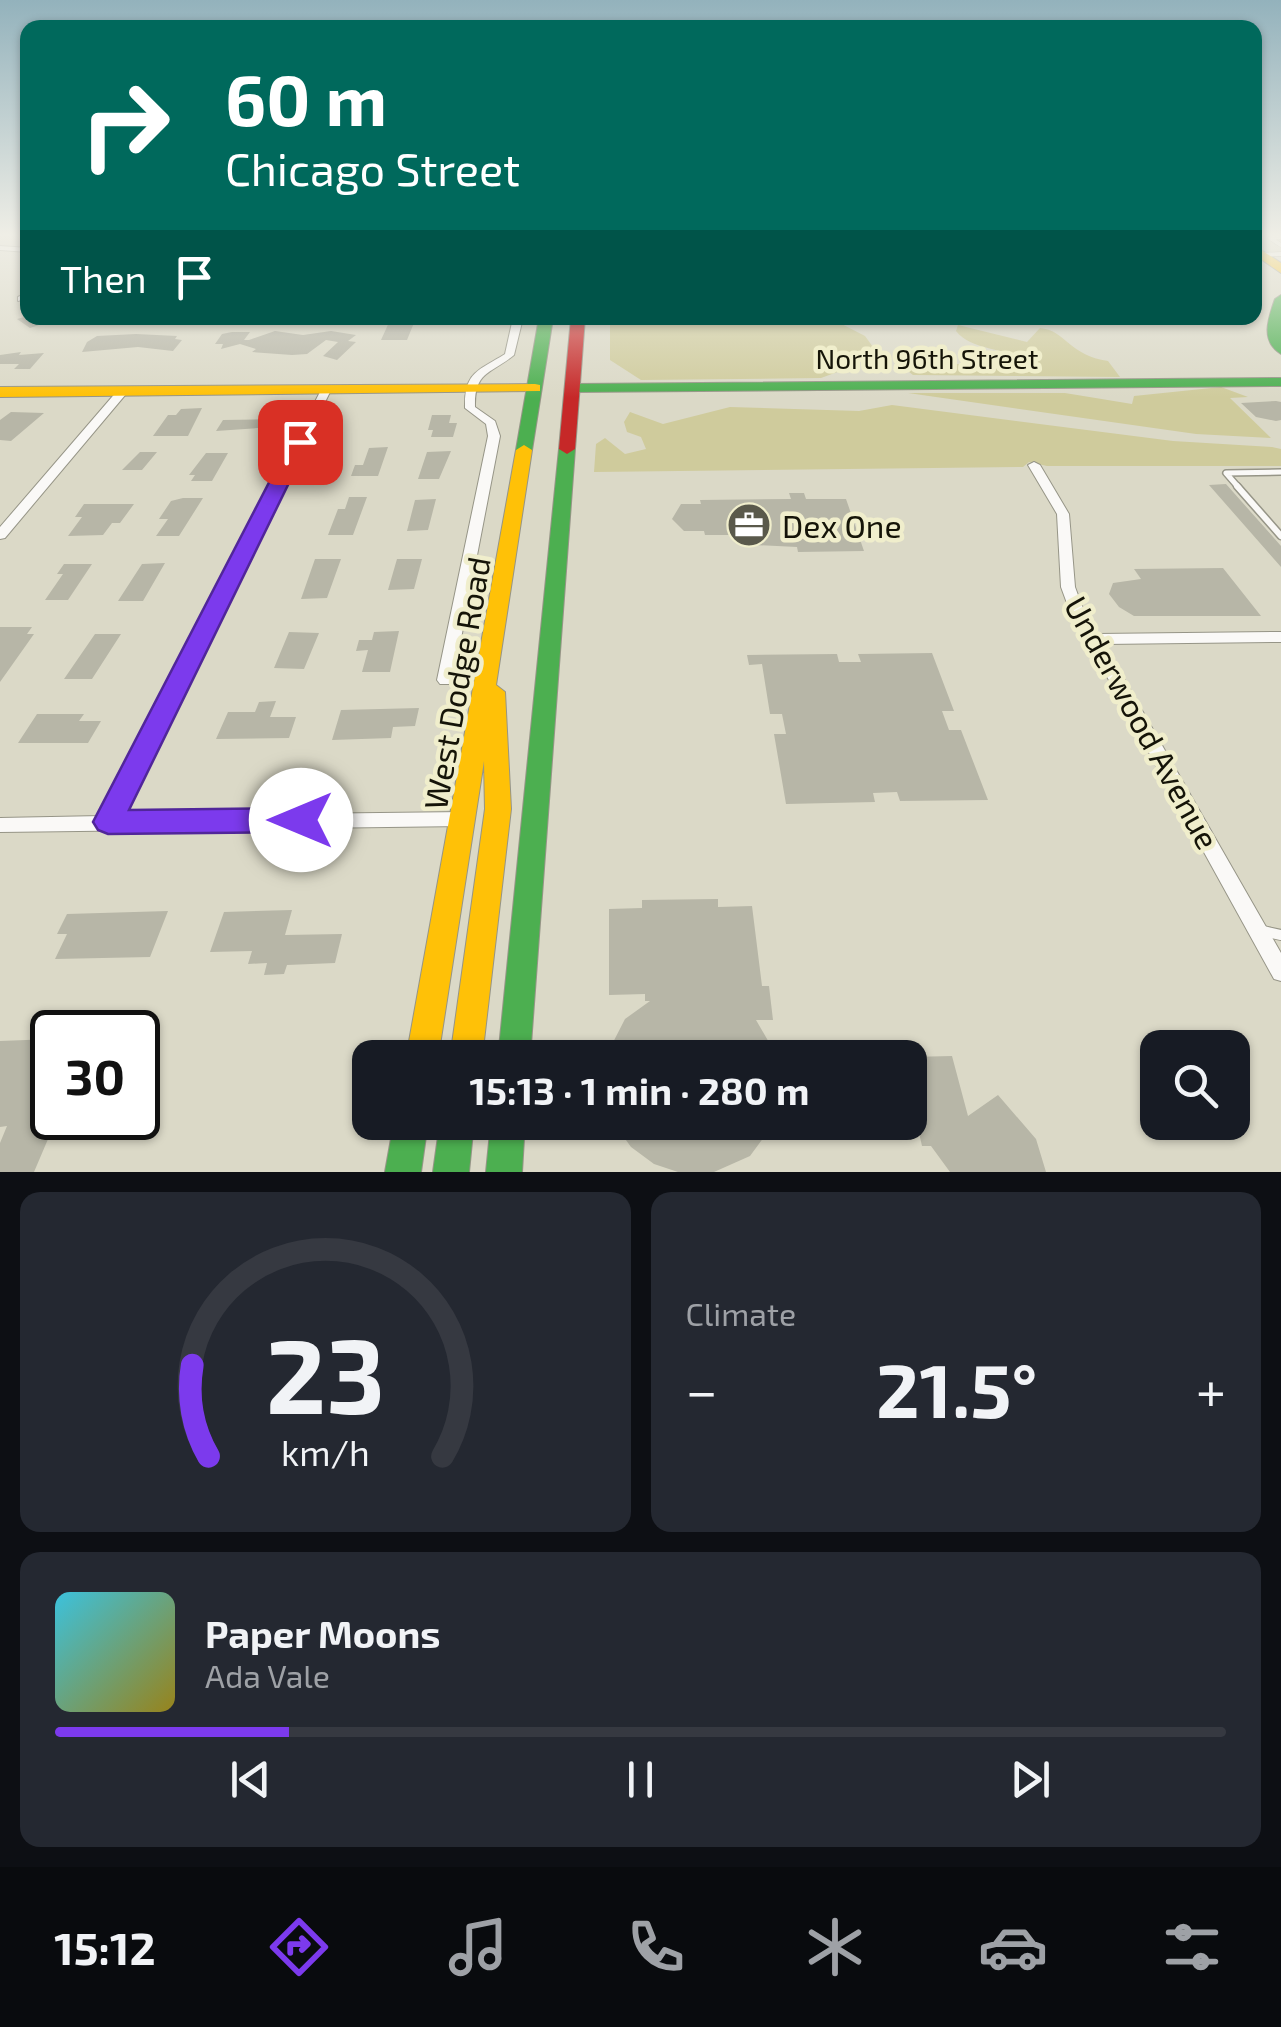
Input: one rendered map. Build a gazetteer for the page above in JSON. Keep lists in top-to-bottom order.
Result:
{
  "streets": {
    "main road": ["North 96th Street", "West Dodge Road"],
    "street": ["Underwood Avenue"]
  },
  "places": {
    "office": ["Dex One"]
  },
  "page": {
    "turn": ["60 m", "Chicago Street"],
    "then": "Then",
    "limit": "30",
    "trip": "15:13 · 1 min · 280 m",
    "tile": "Climate",
    "heat": ["−", "21.5°", "+"],
    "song": ["Paper Moons", "Ada Vale"],
    "tabs": "15:12",
    "gauge": ["23", "km/h"]
  }
}
